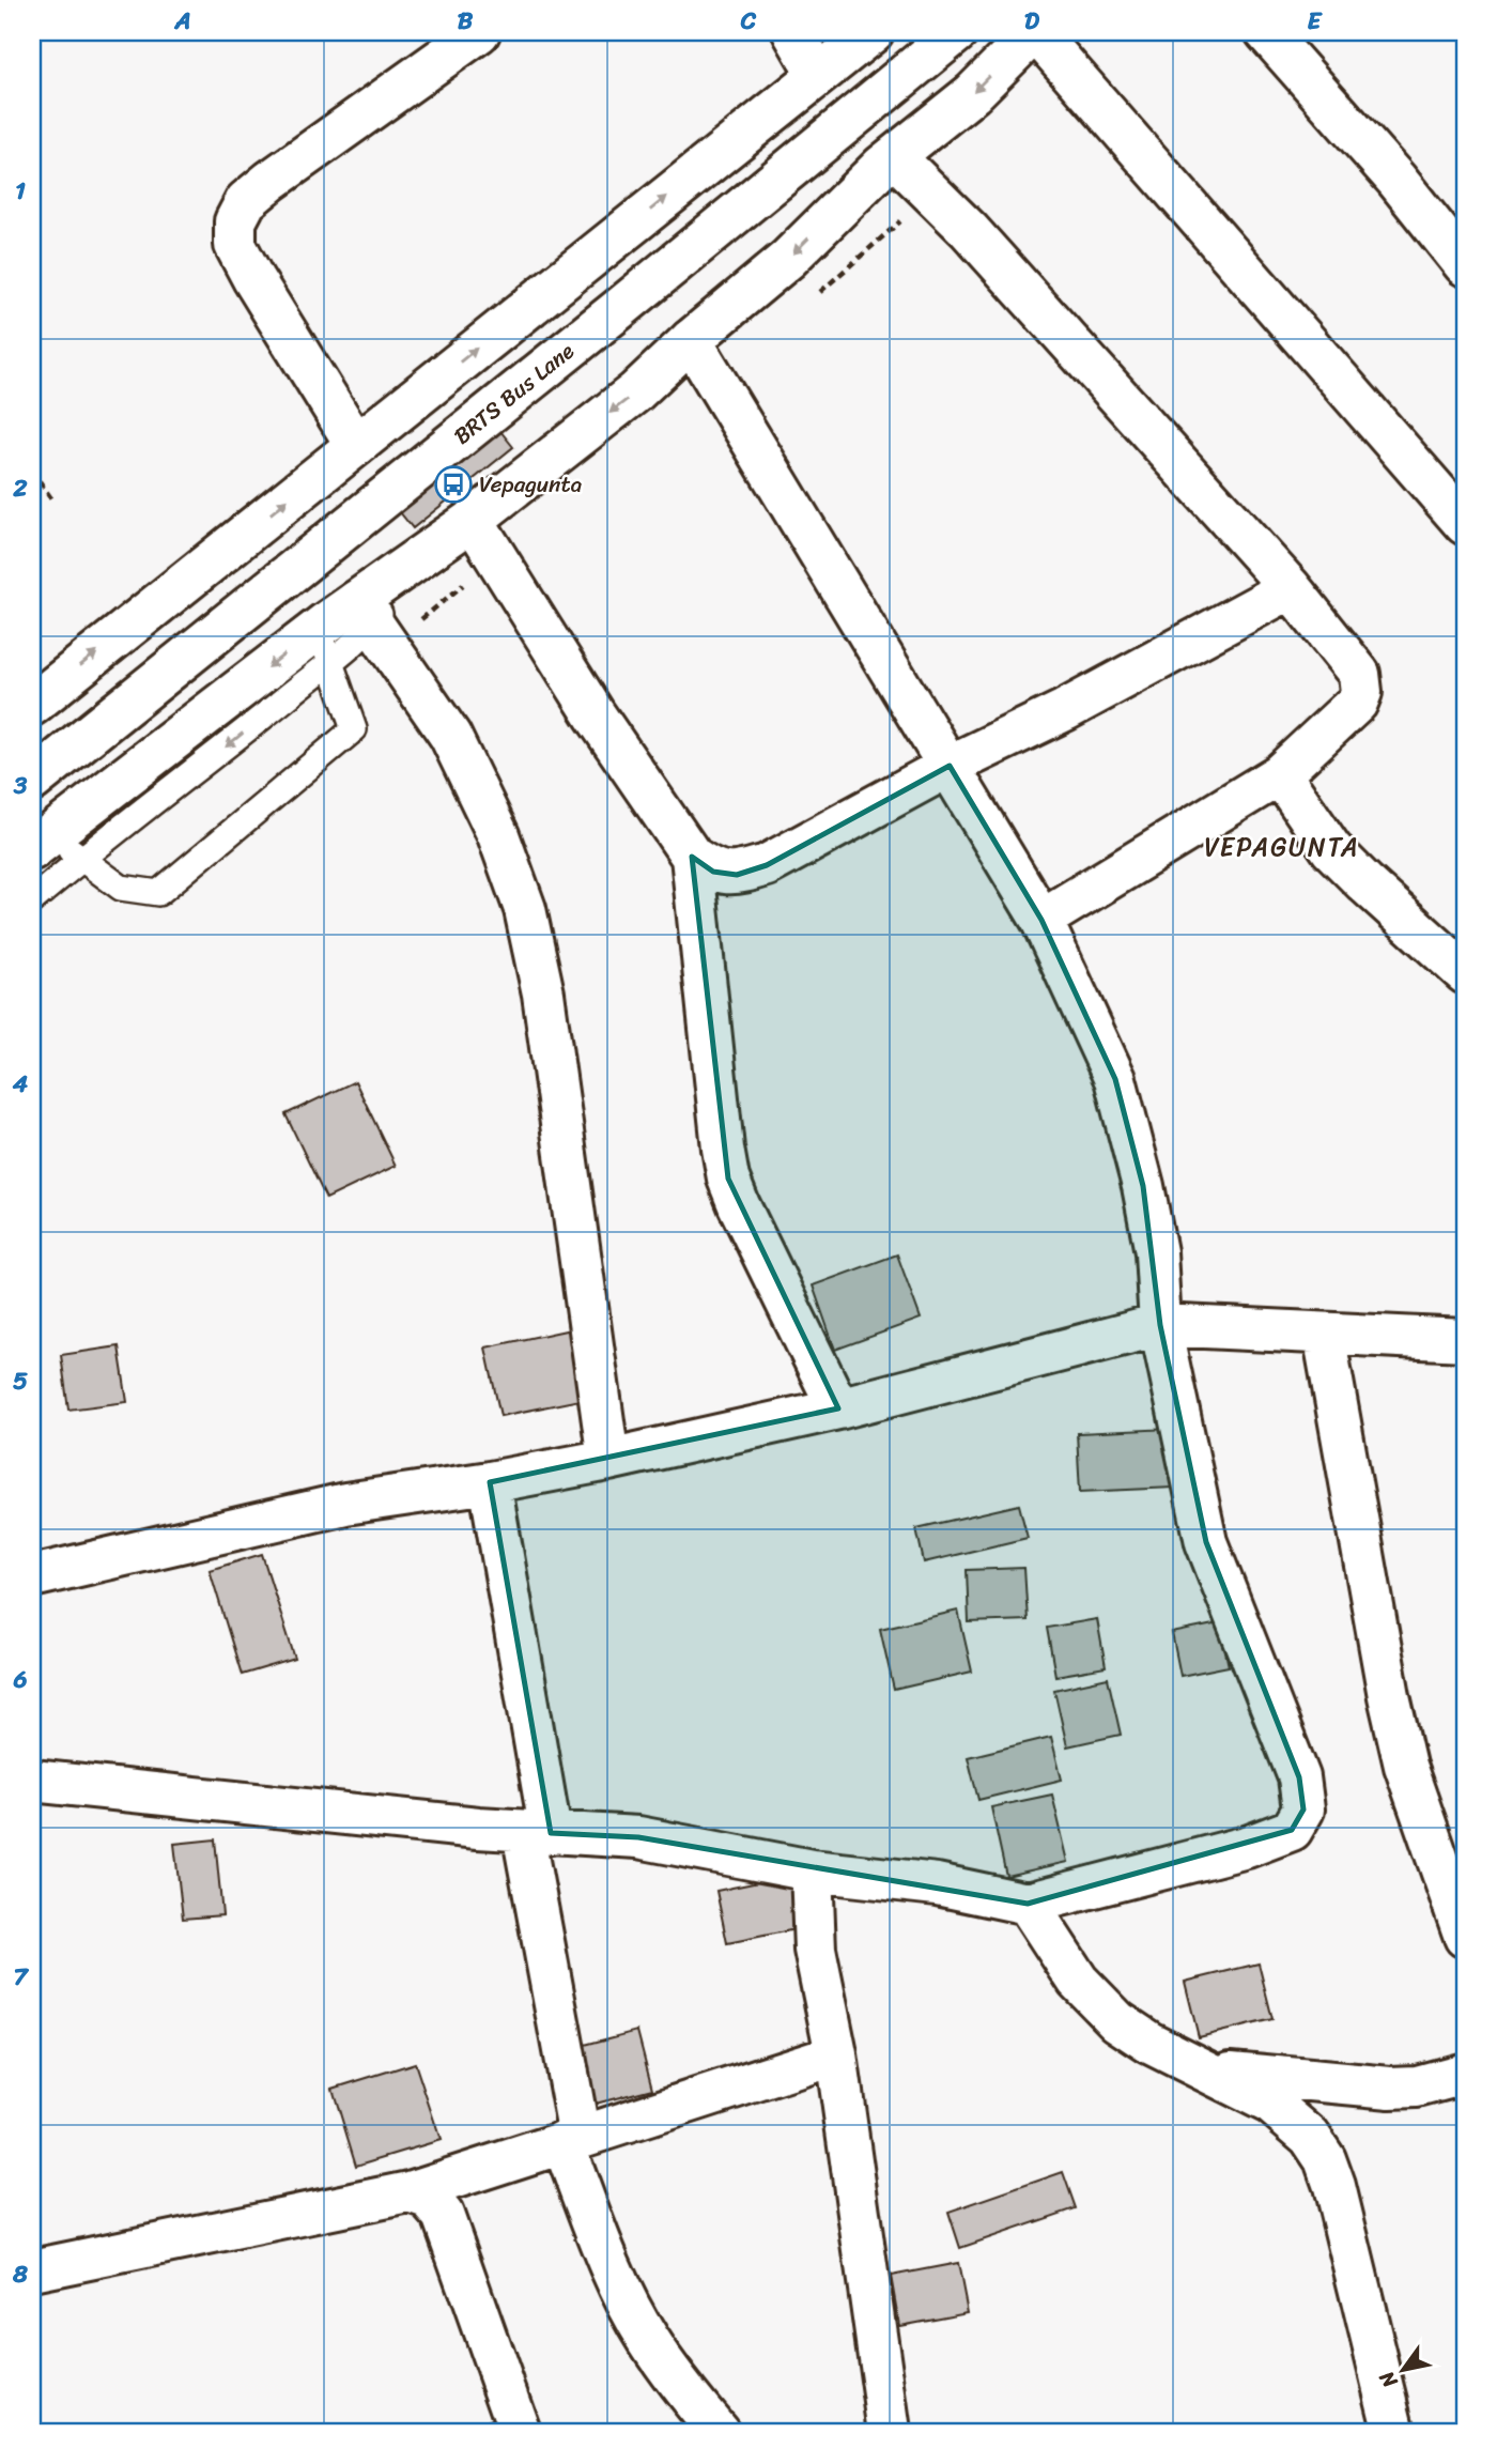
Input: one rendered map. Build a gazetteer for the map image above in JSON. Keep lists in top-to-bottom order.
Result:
{
  "streets": {
    "street": ["BRTS Bus Lane"]
  },
  "districts": ["VEPAGUNTA"],
  "places": {
    "bus stop": ["Vepagunta"]
  },
  "north": "bottom left",
  "grid": {
    "columns": [
      "A",
      "B",
      "C",
      "D",
      "E"
    ],
    "rows": [
      "1",
      "2",
      "3",
      "4",
      "5",
      "6",
      "7",
      "8"
    ]
  }
}
